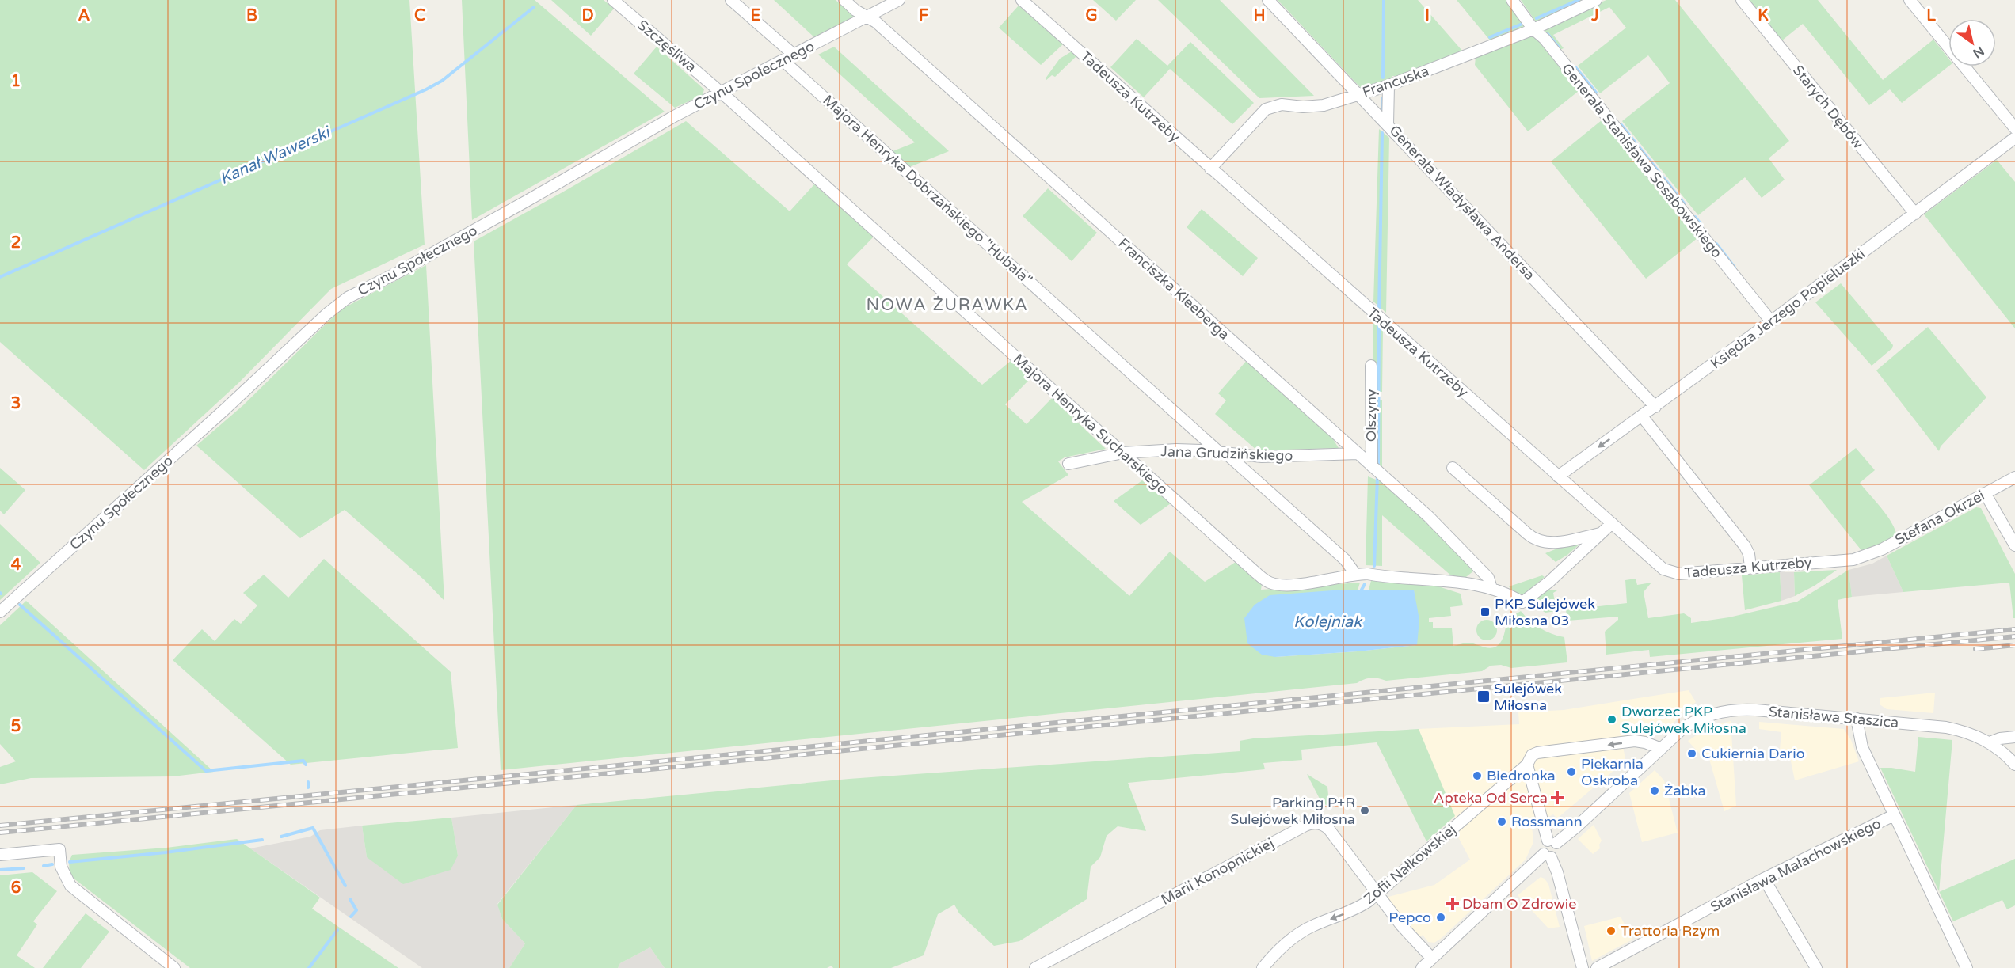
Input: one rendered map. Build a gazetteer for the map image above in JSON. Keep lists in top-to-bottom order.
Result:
{
  "streets": {
    "street": [
      "Szczęśliwa",
      "Czynu Społecznego",
      "Francuska",
      "Tadeusza Kutrzeby",
      "Starych Dębów",
      "Generała Stanisława Sosabowskiego",
      "Majora Henryka Dobrzańskiego \"Hubala\"",
      "Generała Władysława Andersa",
      "Franciszka Kleeberga",
      "Księdza Jerzego Popiełuszki",
      "Olszyny",
      "Majora Henryka Sucharskiego",
      "Jana Grudzińskiego",
      "Stefana Okrzei",
      "Stanisława Staszica",
      "Zofii Nałkowskiej",
      "Stanisława Małachowskiego",
      "Marii Konopnickiej"
    ]
  },
  "crossings": [
    ["Szczęśliwa", "Czynu Społecznego"],
    ["Szczęśliwa", "Majora Henryka Sucharskiego"],
    ["Czynu Społecznego", "Majora Henryka Dobrzańskiego \"Hubala\""],
    ["Czynu Społecznego", "Franciszka Kleeberga"],
    ["Czynu Społecznego", "Majora Henryka Sucharskiego"],
    ["Francuska", "Tadeusza Kutrzeby"],
    ["Francuska", "Generała Stanisława Sosabowskiego"],
    ["Francuska", "Generała Władysława Andersa"],
    ["Tadeusza Kutrzeby", "Księdza Jerzego Popiełuszki"],
    ["Tadeusza Kutrzeby", "Stefana Okrzei"],
    ["Starych Dębów", "Księdza Jerzego Popiełuszki"],
    ["Generała Stanisława Sosabowskiego", "Księdza Jerzego Popiełuszki"],
    ["Majora Henryka Dobrzańskiego \"Hubala\"", "Majora Henryka Sucharskiego"],
    ["Majora Henryka Dobrzańskiego \"Hubala\"", "Jana Grudzińskiego"],
    ["Generała Władysława Andersa", "Księdza Jerzego Popiełuszki"],
    ["Franciszka Kleeberga", "Olszyny"],
    ["Franciszka Kleeberga", "Majora Henryka Sucharskiego"],
    ["Franciszka Kleeberga", "Jana Grudzińskiego"],
    ["Majora Henryka Sucharskiego", "Jana Grudzińskiego"],
    ["Stanisława Staszica", "Zofii Nałkowskiej"],
    ["Zofii Nałkowskiej", "Marii Konopnickiej"]
  ],
  "one_way": ["Zofii Nałkowskiej"],
  "districts": ["NOWA ŻURAWKA"],
  "water": ["Kanał Wawerski", "Kolejniak"],
  "places": {
    "transit": ["PKP Sulejówek Miłosna 03", "Sulejówek Miłosna"],
    "other": [
      "Dworzec PKP Sulejówek Miłosna",
      "Cukiernia Dario",
      "Piekarnia Oskroba",
      "Biedronka",
      "Żabka",
      "Parking P+R Sulejówek Miłosna",
      "Rossmann",
      "Pepco",
      "Trattoria Rzym"
    ],
    "health": ["Apteka Od Serca", "Dbam O Zdrowie"]
  },
  "north": "bottom right",
  "grid": {
    "columns": [
      "A",
      "B",
      "C",
      "D",
      "E",
      "F",
      "G",
      "H",
      "I",
      "J",
      "K",
      "L"
    ],
    "rows": [
      "1",
      "2",
      "3",
      "4",
      "5",
      "6"
    ]
  }
}
